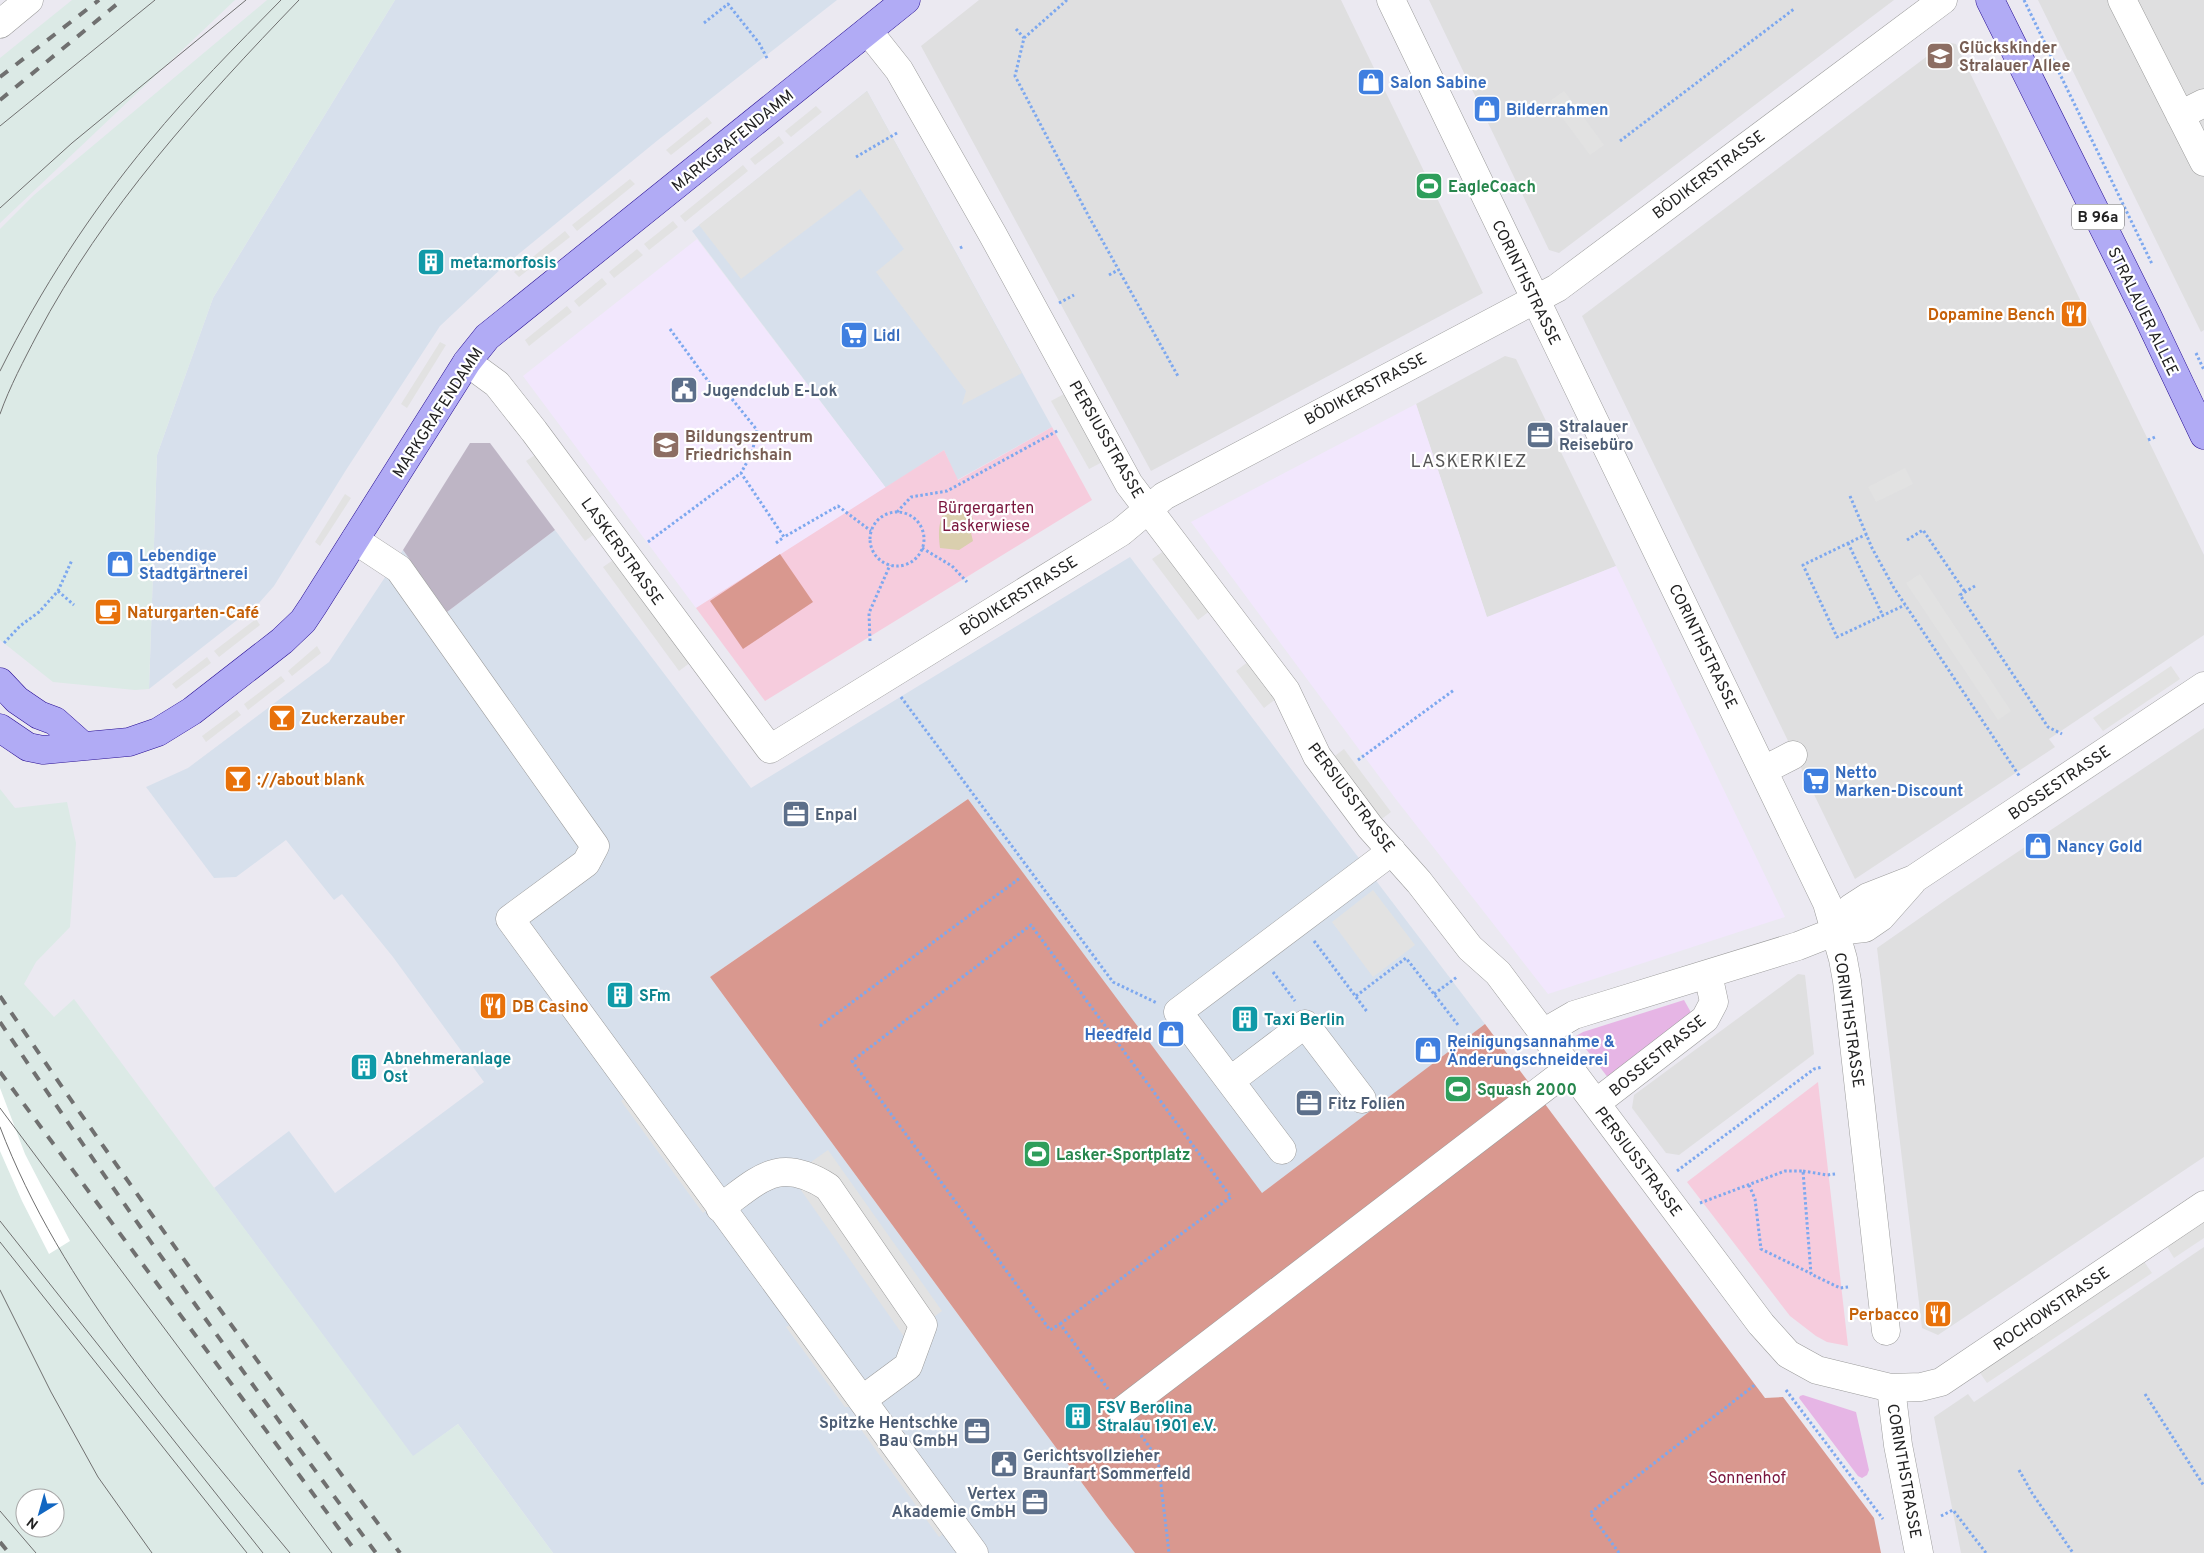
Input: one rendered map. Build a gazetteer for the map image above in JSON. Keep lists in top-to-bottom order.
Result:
{
  "streets": {
    "main road": ["MARKGRAFENDAMM", "B 96a", "STRALAUER ALLEE"],
    "street": [
      "BÖDIKERSTRASSE",
      "CORINTHSTRASSE",
      "PERSIUSSTRASSE",
      "LASKERSTRASSE",
      "BOSSESTRASSE",
      "ROCHOWSTRASSE"
    ]
  },
  "crossings": [
    ["MARKGRAFENDAMM", "PERSIUSSTRASSE"],
    ["MARKGRAFENDAMM", "LASKERSTRASSE"],
    ["BÖDIKERSTRASSE", "CORINTHSTRASSE"],
    ["BÖDIKERSTRASSE", "PERSIUSSTRASSE"],
    ["BÖDIKERSTRASSE", "LASKERSTRASSE"],
    ["CORINTHSTRASSE", "PERSIUSSTRASSE"],
    ["CORINTHSTRASSE", "BOSSESTRASSE"],
    ["CORINTHSTRASSE", "ROCHOWSTRASSE"],
    ["PERSIUSSTRASSE", "BOSSESTRASSE"],
    ["PERSIUSSTRASSE", "ROCHOWSTRASSE"]
  ],
  "districts": ["LASKERKIEZ"],
  "parks": ["Bürgergarten Laskerwiese", "Sonnenhof"],
  "places": {
    "school or university": ["Glückskinder Stralauer Allee", "Bildungszentrum Friedrichshain"],
    "shop": [
      "Salon Sabine",
      "Bilderrahmen",
      "Lebendige Stadtgärtnerei",
      "Nancy Gold",
      "Heedfeld",
      "Reinigungsannahme & Änderungschneiderei"
    ],
    "sports": ["EagleCoach", "Squash 2000", "Lasker-Sportplatz"],
    "building": [
      "meta:morfosis",
      "SFm",
      "Taxi Berlin",
      "Abnehmeranlage Ost",
      "FSV Berolina Stralau 1901 e.V."
    ],
    "restaurant": ["Dopamine Bench", "DB Casino", "Perbacco"],
    "supermarket": ["Lidl", "Netto Marken-Discount"],
    "public building": ["Jugendclub E-Lok", "Gerichtsvollzieher Braunfart Sommerfeld"],
    "office": [
      "Stralauer Reisebüro",
      "Enpal",
      "Fitz Folien",
      "Spitzke Hentschke Bau GmbH",
      "Vertex Akademie GmbH"
    ],
    "cafe": ["Naturgarten-Café"],
    "bar": ["Zuckerzauber", "://about blank"]
  },
  "north": "bottom left"
}
